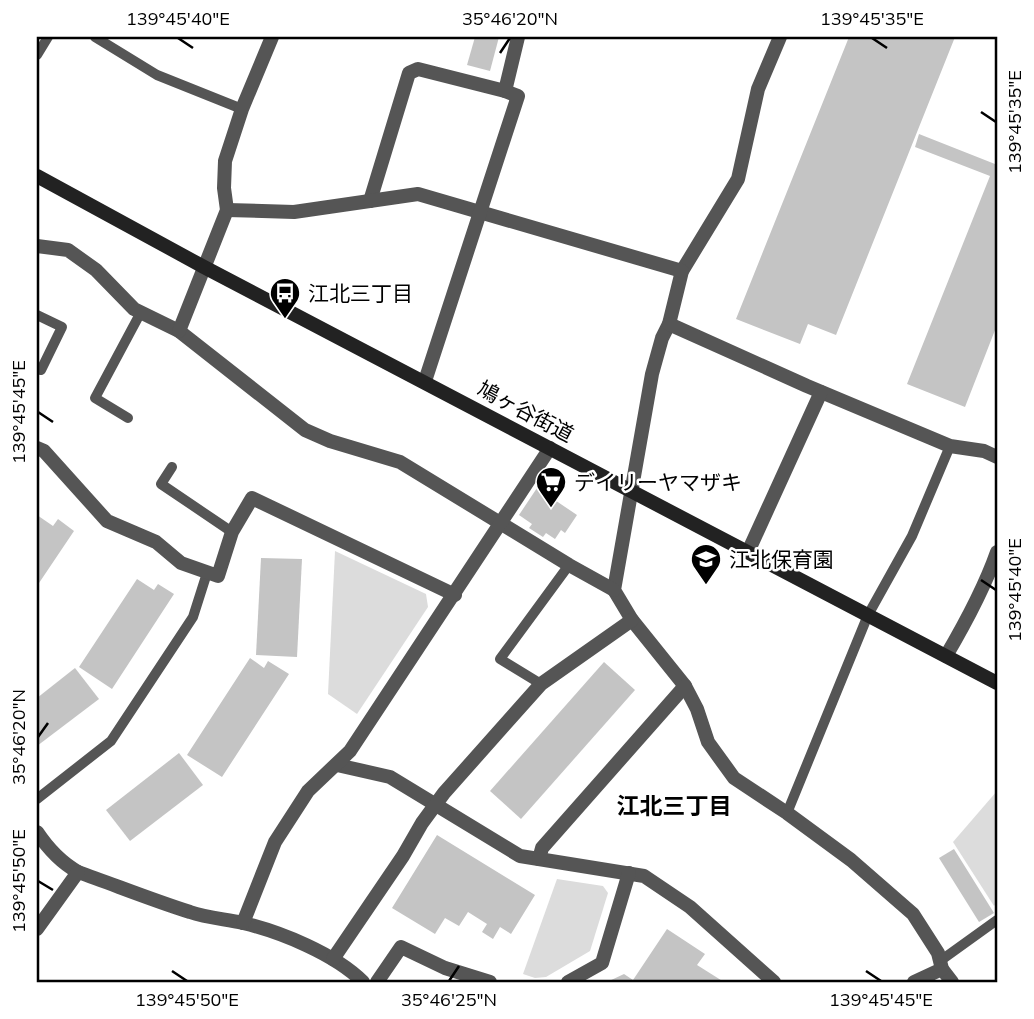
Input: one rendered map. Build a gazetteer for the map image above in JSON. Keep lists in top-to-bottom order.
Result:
{
  "streets": {
    "main road": ["鳩ヶ谷街道"]
  },
  "districts": ["江北三丁目"],
  "places": {
    "bus stop": ["江北三丁目"],
    "supermarket": ["デイリーヤマザキ"],
    "school or university": ["江北保育園"]
  },
  "coordinates": [
    "139°45'40\"E",
    "35°46'20\"N",
    "139°45'35\"E",
    "139°45'45\"E",
    "139°45'50\"E",
    "35°46'25\"N"
  ]
}
